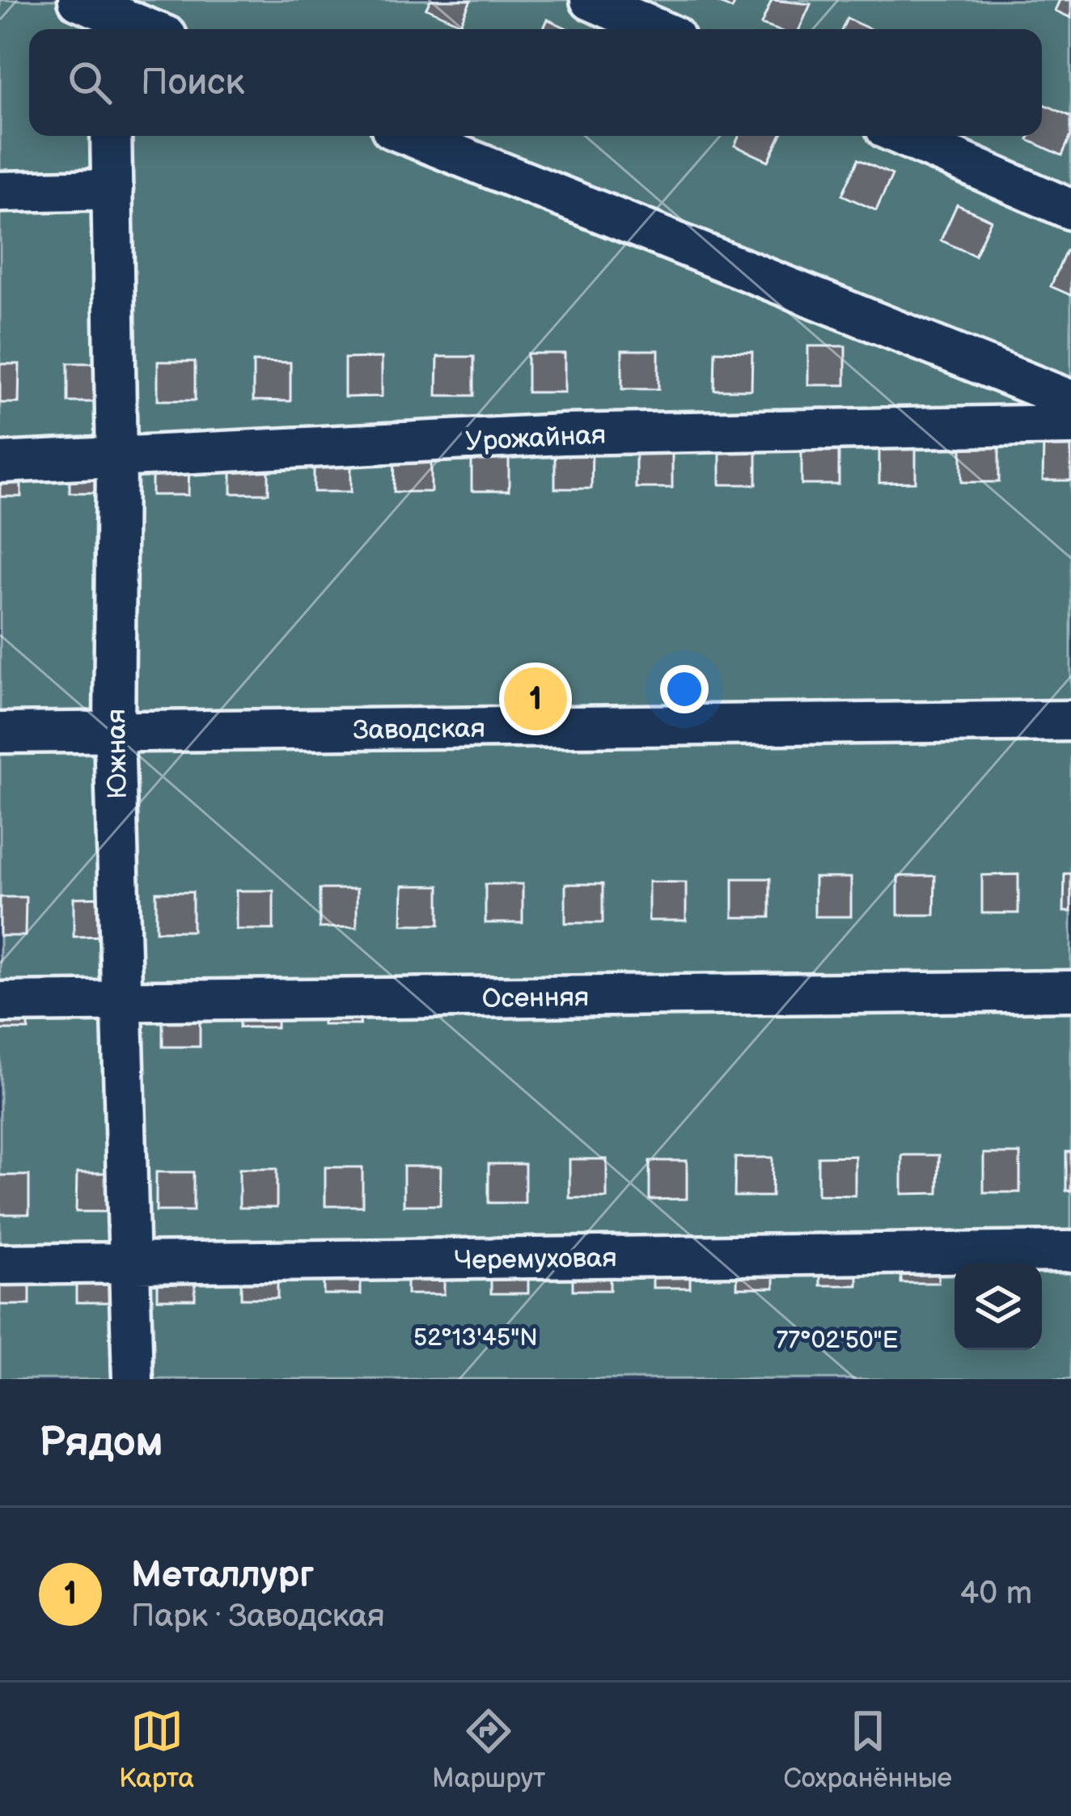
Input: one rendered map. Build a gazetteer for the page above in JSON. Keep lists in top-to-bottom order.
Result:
{
  "streets": {
    "street": [
      "Урожайная",
      "Заводская",
      "Южная",
      "Осенняя",
      "Черемуховая"
    ]
  },
  "crossings": [
    ["Урожайная", "Южная"],
    ["Заводская", "Южная"],
    ["Южная", "Осенняя"],
    ["Южная", "Черемуховая"]
  ],
  "page": {
    "search": "Поиск",
    "pins": "1",
    "heading": "Рядом",
    "list": [
      {
        "mark": "1",
        "name": "Металлург",
        "note": "Парк · Заводская",
        "value": "40 m"
      }
    ],
    "nav": ["Карта", "Маршрут", "Сохранённые"]
  },
  "coordinates": ["52°13'45\"N", "77°02'50\"E"]
}
